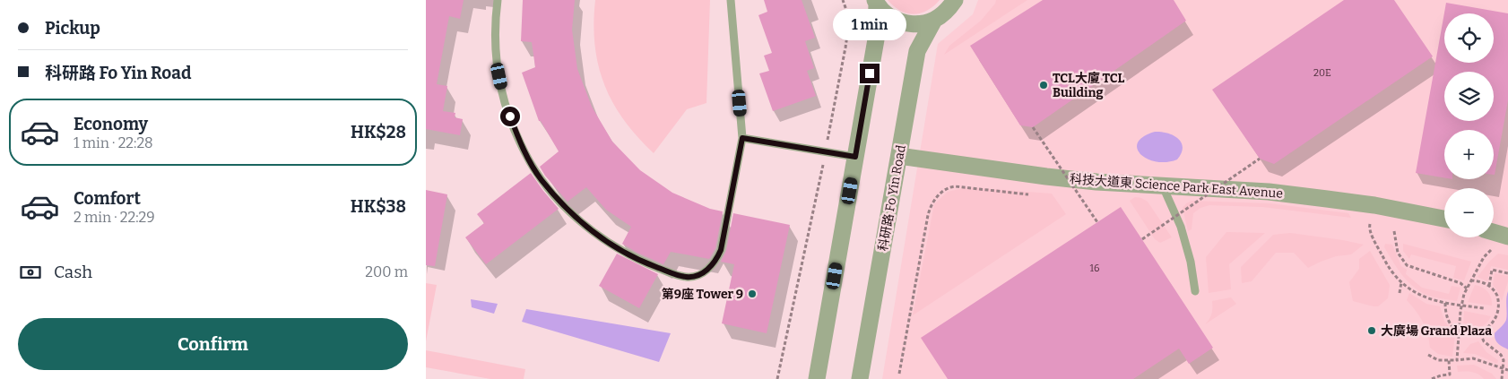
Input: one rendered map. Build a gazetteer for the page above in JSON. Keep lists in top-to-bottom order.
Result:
{
  "streets": {
    "street": ["科技大道東 Science Park East Avenue", "科研路 Fo Yin Road"]
  },
  "crossings": [
    ["科技大道東 Science Park East Avenue", "科研路 Fo Yin Road"]
  ],
  "places": ["TCL大廈 TCL Building", "第9座 Tower 9", "大廣場 Grand Plaza"],
  "house_numbers": ["20E", "16"],
  "page": {
    "banner": ["Pickup", "科研路 Fo Yin Road"],
    "bubble": "1 min",
    "map_buttons": ["+", "−"],
    "list": [
      {
        "name": "Economy",
        "note": "1 min · 22:28",
        "value": "HK$28"
      },
      {
        "name": "Comfort",
        "note": "2 min · 22:29",
        "value": "HK$38"
      }
    ],
    "pay": ["Cash", "200 m"],
    "buttons": "Confirm"
  }
}
